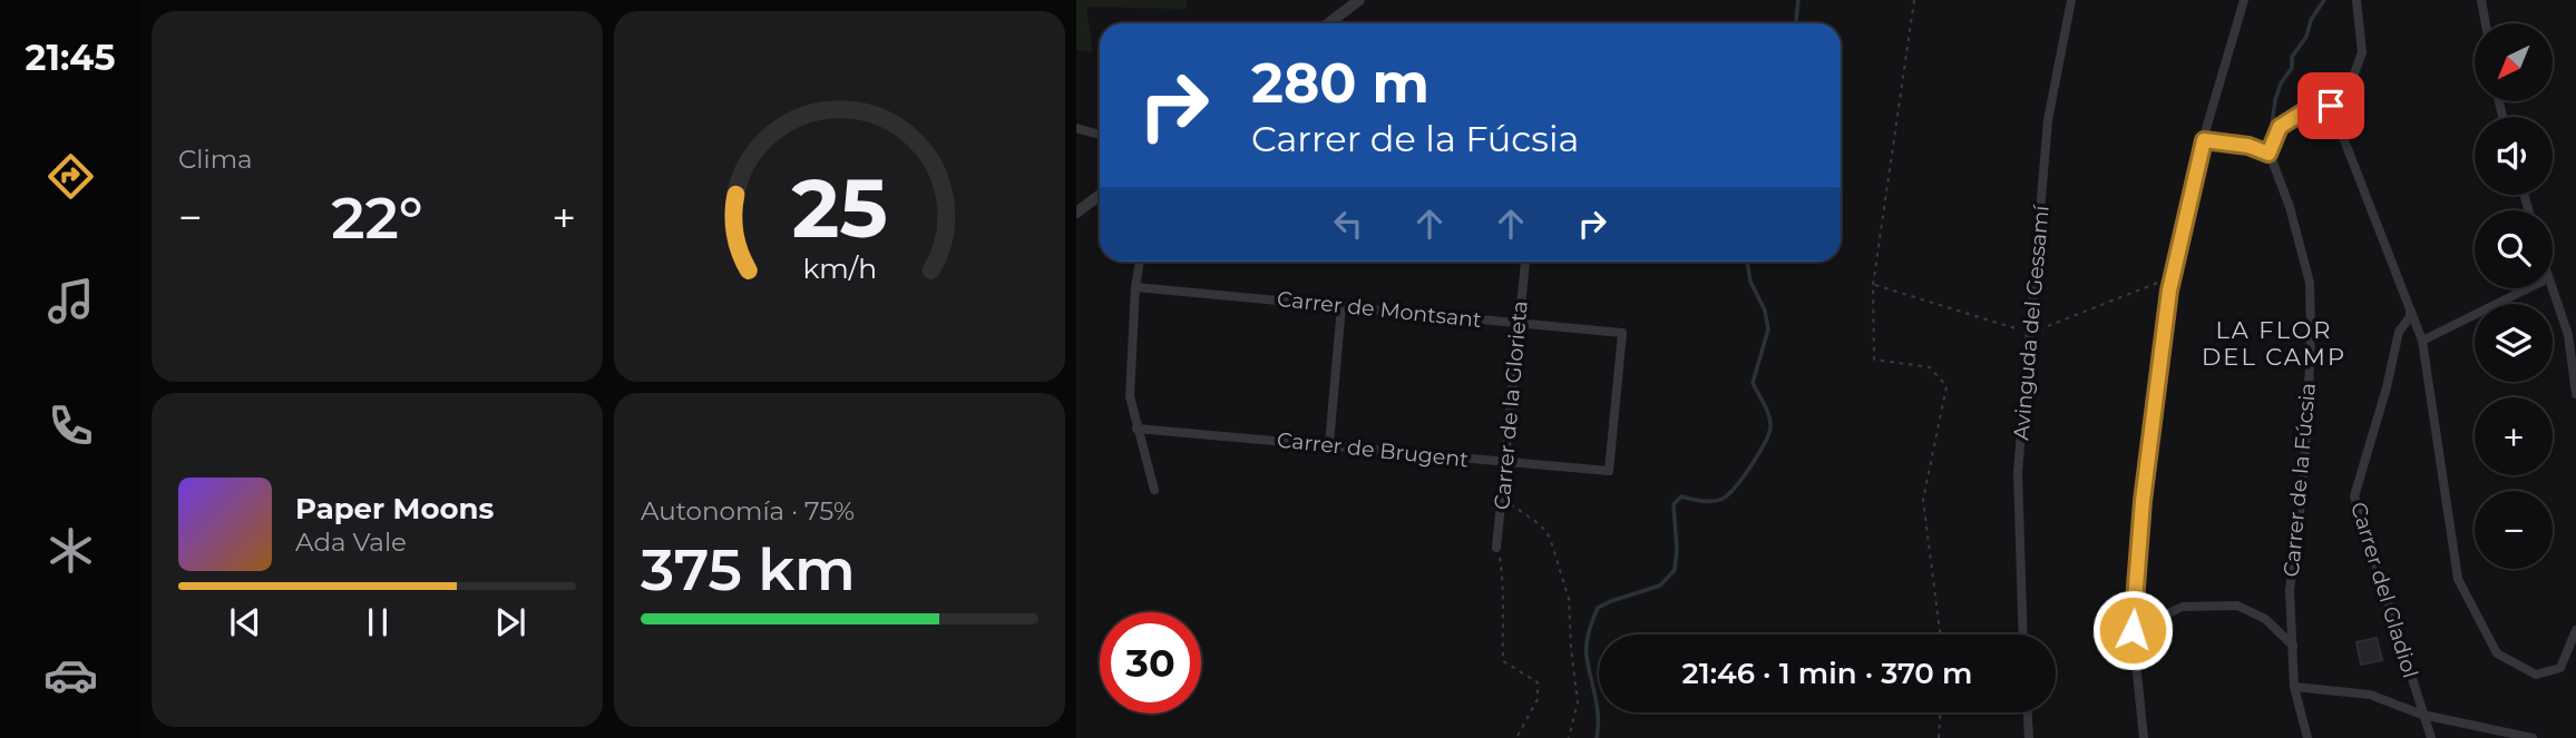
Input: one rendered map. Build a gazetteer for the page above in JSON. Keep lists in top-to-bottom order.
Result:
{
  "streets": {
    "street": [
      "Carrer de Montsant",
      "Avinguda del Gessamí",
      "Carrer de la Glorieta",
      "Carrer de Brugent",
      "Carrer de la Fúcsia",
      "Carrer del Gladiol"
    ]
  },
  "crossings": [
    ["Carrer de Montsant", "Carrer de la Glorieta"],
    ["Carrer de Montsant", "Carrer de Brugent"],
    ["Carrer de la Glorieta", "Carrer de Brugent"]
  ],
  "districts": ["LA FLOR DEL CAMP"],
  "north": "bottom left",
  "page": {
    "tabs": "21:45",
    "tile": [
      "Clima",
      ["Autonomía · 75%", "375 km"]
    ],
    "map_buttons": ["+", "−"],
    "turn": ["280 m", "Carrer de la Fúcsia"],
    "heat": ["−", "22°", "+"],
    "song": ["Paper Moons", "Ada Vale"],
    "limit": "30",
    "trip": "21:46 · 1 min · 370 m",
    "gauge": ["25", "km/h"]
  }
}
